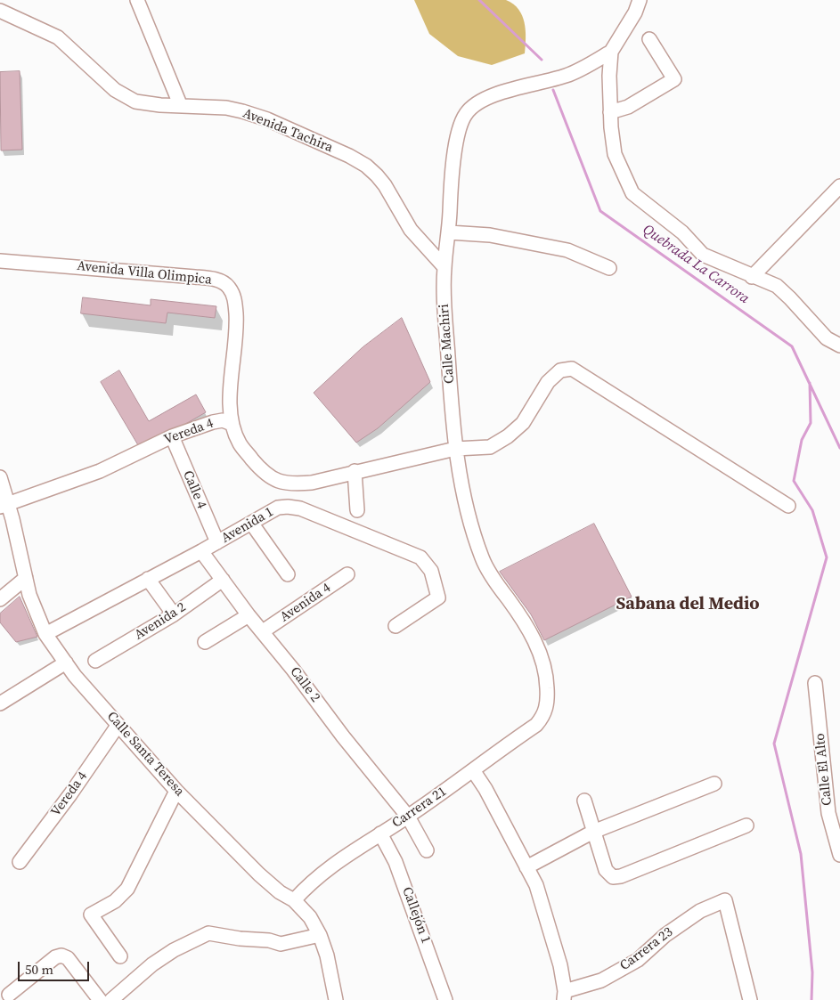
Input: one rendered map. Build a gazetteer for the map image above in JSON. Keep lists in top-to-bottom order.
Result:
{
  "streets": {
    "street": [
      "Avenida Tachira",
      "Avenida Villa Olimpica",
      "Calle Machiri",
      "Vereda 4",
      "Calle 4",
      "Avenida 1",
      "Avenida 4",
      "Avenida 2",
      "Calle 2",
      "Calle Santa Teresa",
      "Calle El Alto",
      "Carrera 21",
      "Callejón 1",
      "Carrera 23"
    ]
  },
  "crossings": [
    ["Avenida Tachira", "Calle Machiri"],
    ["Avenida Villa Olimpica", "Vereda 4"],
    ["Calle Machiri", "Vereda 4"],
    ["Calle Machiri", "Carrera 21"],
    ["Vereda 4", "Calle 4"],
    ["Vereda 4", "Calle Santa Teresa"],
    ["Calle 4", "Avenida 1"],
    ["Avenida 1", "Calle 2"],
    ["Avenida 1", "Calle Santa Teresa"],
    ["Avenida 4", "Calle 2"],
    ["Avenida 2", "Calle 2"],
    ["Calle 2", "Carrera 21"],
    ["Calle Santa Teresa", "Carrera 21"],
    ["Carrera 21", "Callejón 1"]
  ],
  "districts": ["Sabana del Medio"],
  "water": ["Quebrada La Carrora"],
  "scale_bar": "50 m"
}
